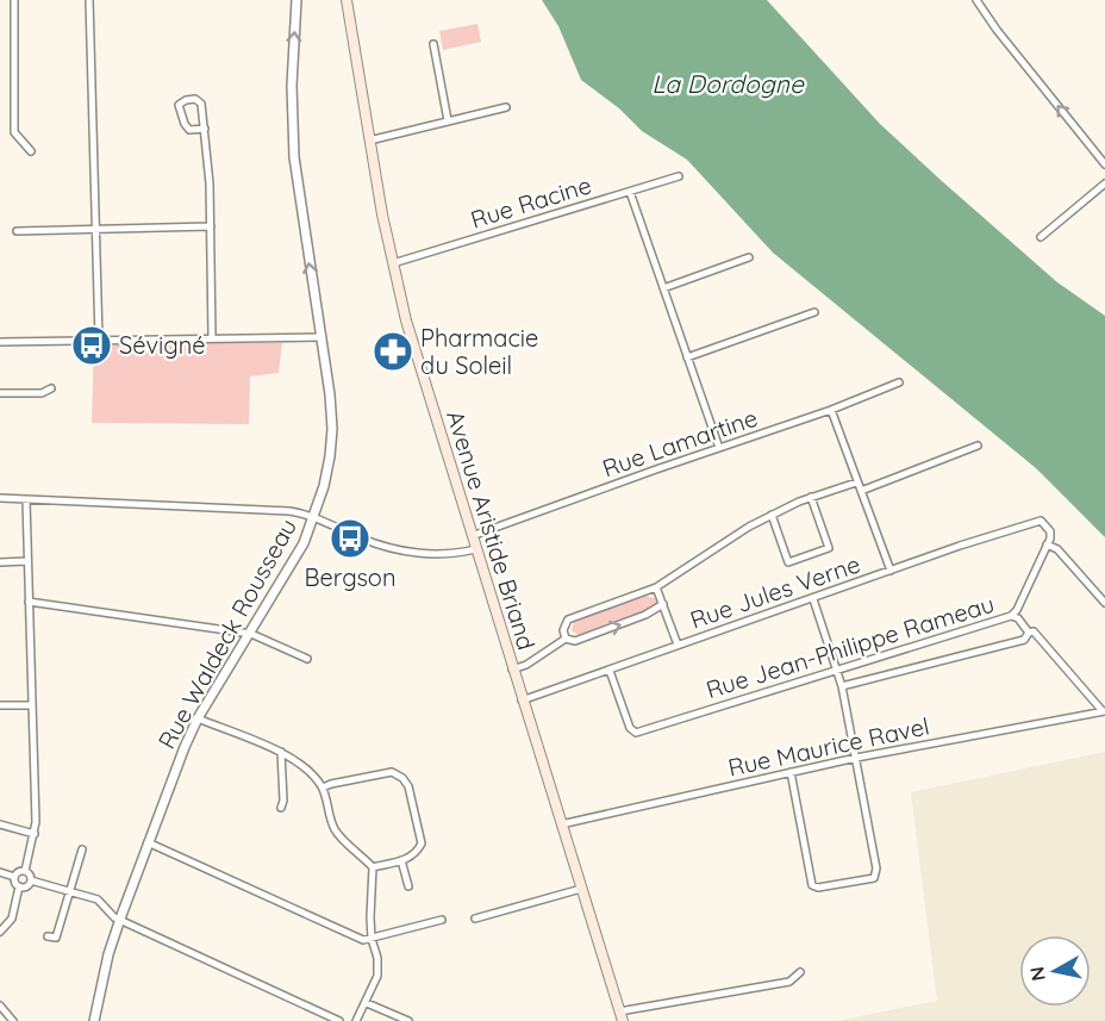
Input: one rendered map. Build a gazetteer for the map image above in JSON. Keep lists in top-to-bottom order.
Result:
{
  "streets": {
    "main road": ["Avenue Aristide Briand"],
    "street": [
      "Rue Racine",
      "Rue Lamartine",
      "Rue Jules Verne",
      "Rue Waldeck Rousseau",
      "Rue Jean-Philippe Rameau",
      "Rue Maurice Ravel"
    ]
  },
  "crossings": [
    ["Rue Racine", "Avenue Aristide Briand"],
    ["Rue Lamartine", "Avenue Aristide Briand"],
    ["Avenue Aristide Briand", "Rue Jules Verne"],
    ["Avenue Aristide Briand", "Rue Maurice Ravel"],
    ["Rue Jules Verne", "Rue Jean-Philippe Rameau"]
  ],
  "water": ["La Dordogne"],
  "places": {
    "bus stop": ["Sévigné", "Bergson"],
    "pharmacy": ["Pharmacie du Soleil"]
  },
  "north": "left"
}
